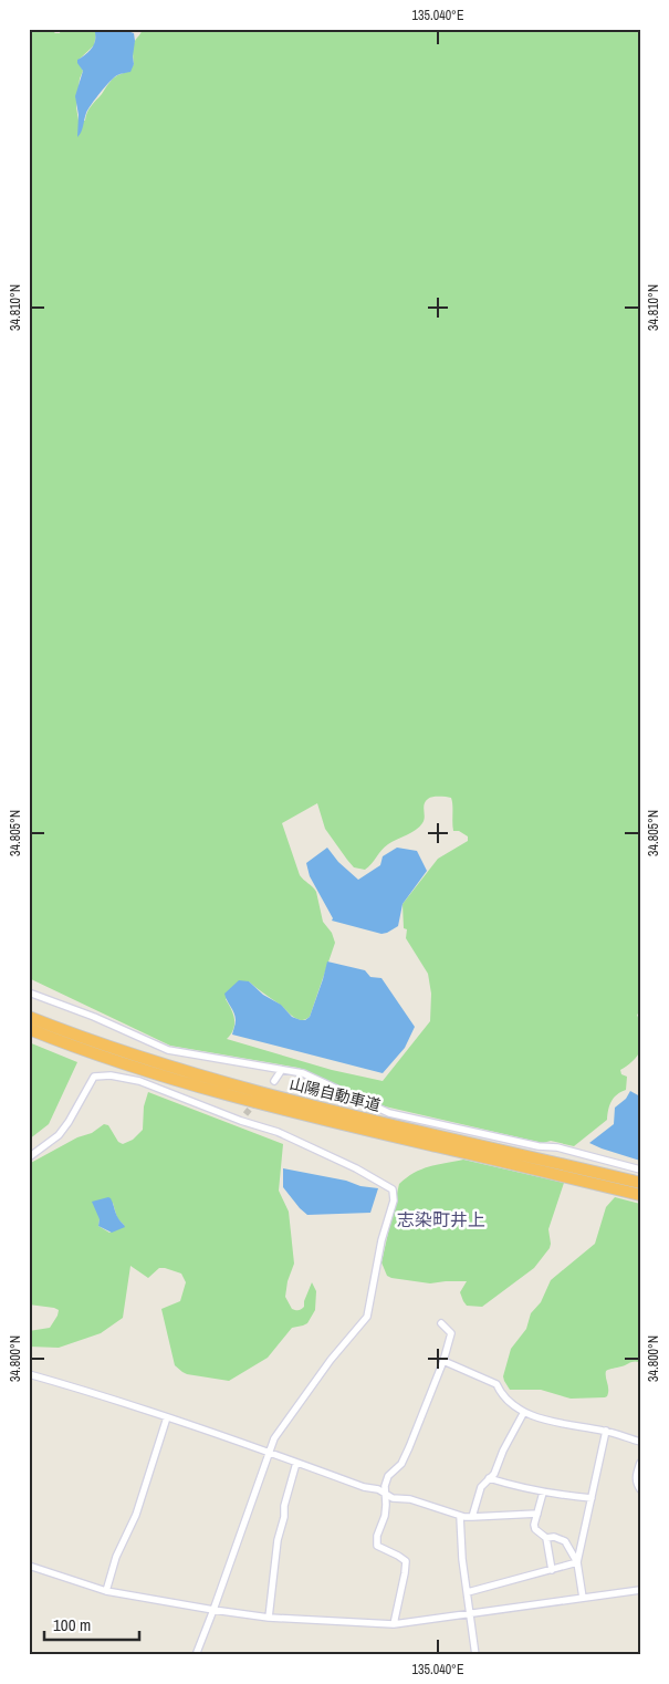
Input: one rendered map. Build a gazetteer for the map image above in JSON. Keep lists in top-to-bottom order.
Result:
{
  "streets": {
    "highway": ["山陽自動車道"]
  },
  "districts": ["志染町井上"],
  "scale_bar": "100 m",
  "coordinates": [
    "135.040°E",
    "34.810°N",
    "34.805°N",
    "34.800°N"
  ]
}
